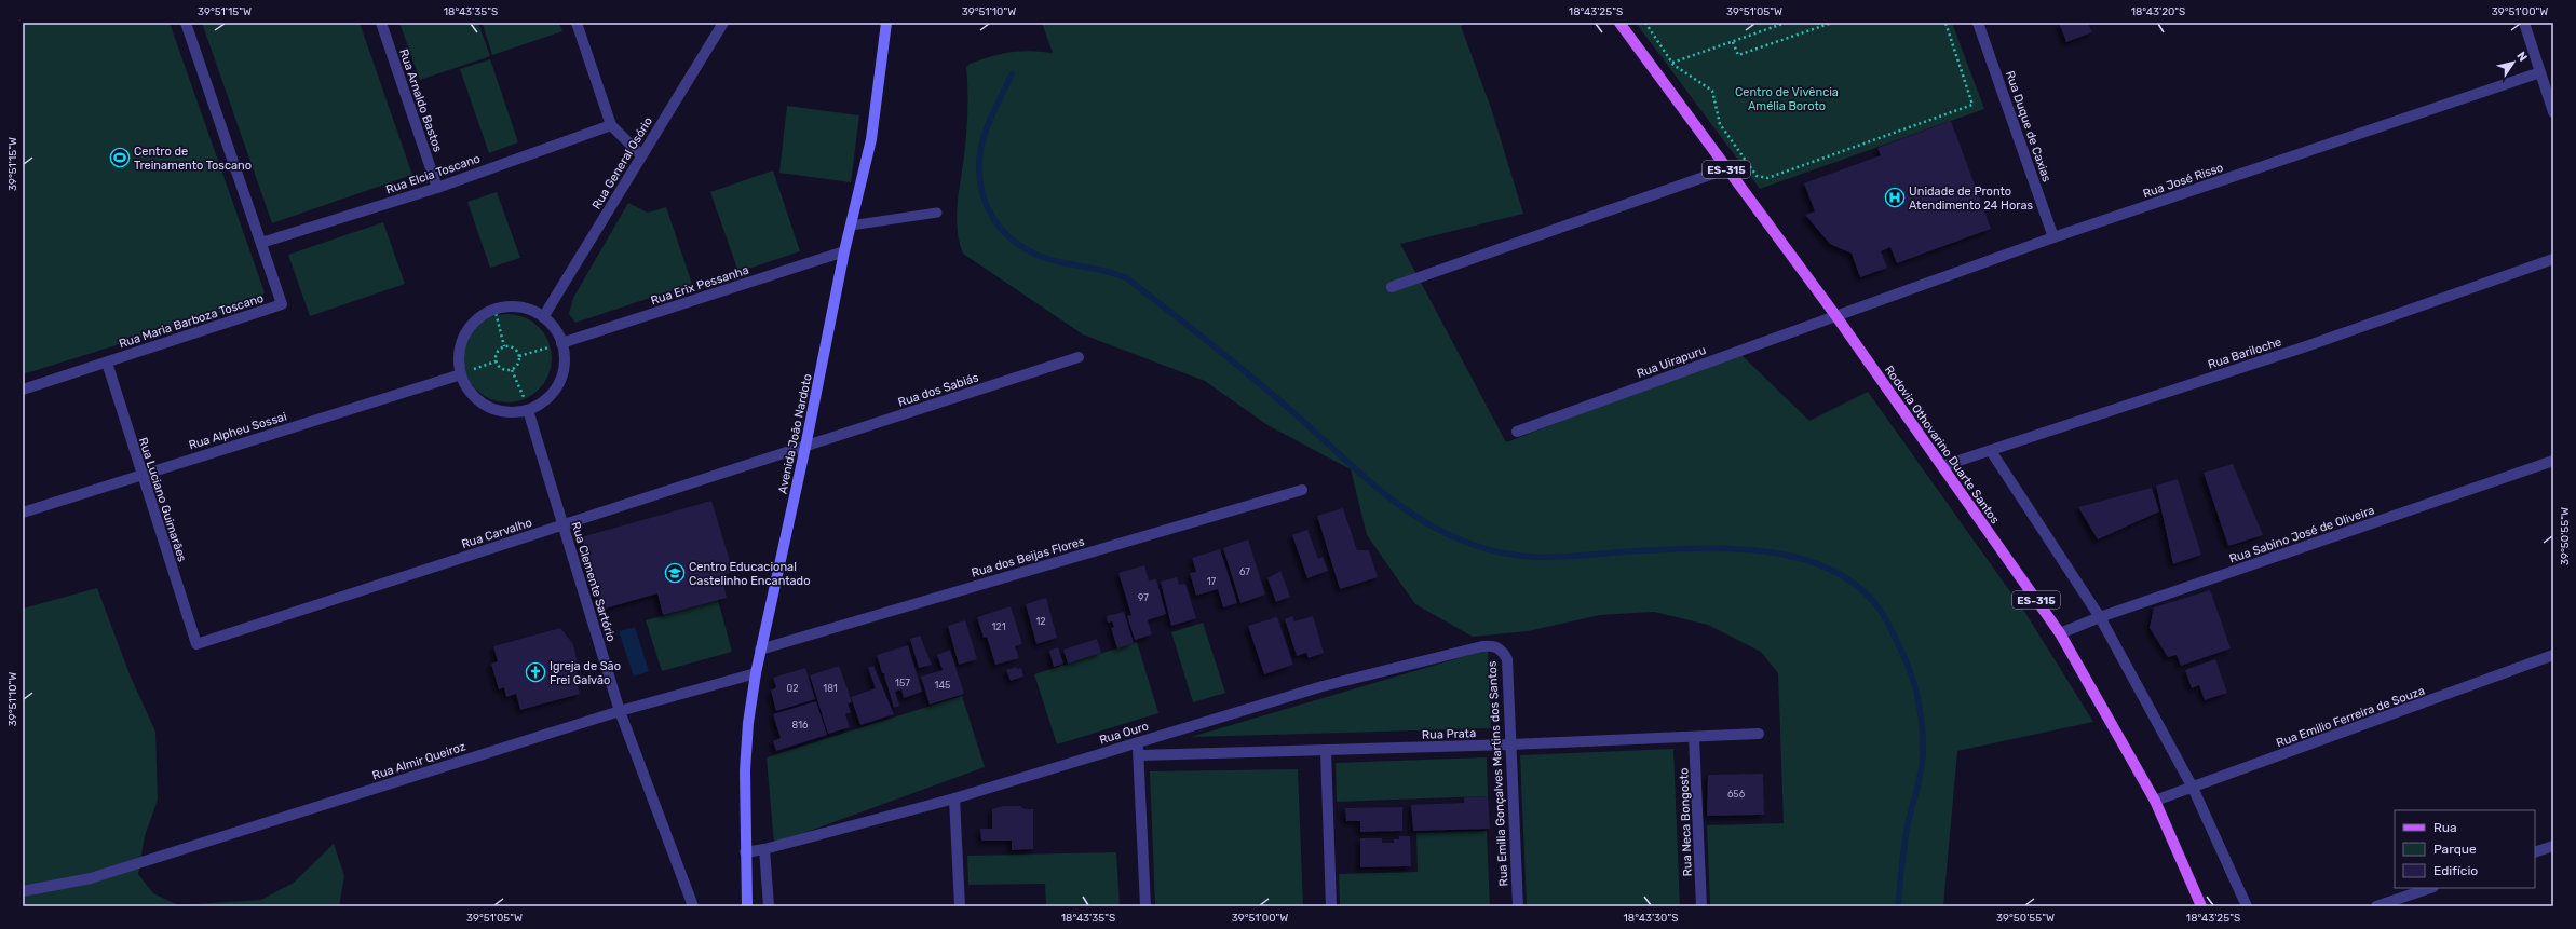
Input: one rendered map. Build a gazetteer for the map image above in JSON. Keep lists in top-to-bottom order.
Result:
{
  "streets": {
    "main road": ["ES-315", "Rodovia Othovarino Duarte Santos"],
    "street": [
      "Rua Arnaldo Bastos",
      "Rua Duque de Caxias",
      "Rua General Osório",
      "Rua Elcia Toscano",
      "Rua José Risso",
      "Rua Erix Pessanha",
      "Rua Maria Barboza Toscano",
      "Rua Bariloche",
      "Rua Uirapuru",
      "Rua dos Sabiás",
      "Rua Alpheu Sossai",
      "Avenida João Nardoto",
      "Rua Luciano Guimarães",
      "Rua Carvalho",
      "Rua Sabino José de Oliveira",
      "Rua dos Beijas Flores",
      "Rua Clemente Sartório",
      "Rua Emilio Ferreira de Souza",
      "Rua Ouro",
      "Rua Prata",
      "Rua Almir Queiroz",
      "Rua Emilia Gonçalves Martins dos Santos",
      "Rua Neca Bongosto"
    ]
  },
  "crossings": [
    ["Rua Arnaldo Bastos", "Rua Elcia Toscano"],
    ["Rua Duque de Caxias", "Rua José Risso"],
    ["Rua Elcia Toscano", "Rua Maria Barboza Toscano"],
    ["Rua José Risso", "Rua Uirapuru"],
    ["Rua José Risso", "Rodovia Othovarino Duarte Santos"],
    ["Rua Erix Pessanha", "Avenida João Nardoto"],
    ["Rua Maria Barboza Toscano", "Rua Luciano Guimarães"],
    ["Rua Bariloche", "Rodovia Othovarino Duarte Santos"],
    ["Rua Uirapuru", "Rodovia Othovarino Duarte Santos"],
    ["Rua dos Sabiás", "Avenida João Nardoto"],
    ["Rua dos Sabiás", "Rua Carvalho"],
    ["Rua Alpheu Sossai", "Rua Luciano Guimarães"],
    ["Avenida João Nardoto", "Rua Carvalho"],
    ["Avenida João Nardoto", "Rua dos Beijas Flores"],
    ["Avenida João Nardoto", "Rua Almir Queiroz"],
    ["Rodovia Othovarino Duarte Santos", "Rua Sabino José de Oliveira"],
    ["Rodovia Othovarino Duarte Santos", "Rua Emilio Ferreira de Souza"],
    ["Rua Luciano Guimarães", "Rua Carvalho"],
    ["Rua Carvalho", "Rua Clemente Sartório"],
    ["Rua Clemente Sartório", "Rua Almir Queiroz"],
    ["Rua Ouro", "Rua Emilia Gonçalves Martins dos Santos"],
    ["Rua Prata", "Rua Emilia Gonçalves Martins dos Santos"],
    ["Rua Prata", "Rua Neca Bongosto"]
  ],
  "parks": ["Centro de Vivência Amélia Boroto"],
  "places": {
    "sports": ["Centro de Treinamento Toscano"],
    "hospital": ["Unidade de Pronto Atendimento 24 Horas"],
    "school or university": ["Centro Educacional Castelinho Encantado"],
    "church": ["Igreja de São Frei Galvão"]
  },
  "house_numbers": [
    "67",
    "17",
    "97",
    "12",
    "121",
    "157",
    "145",
    "02",
    "181",
    "816",
    "656"
  ],
  "legend": ["Rua", "Parque", "Edifício"],
  "north": "top right",
  "coordinates": [
    "39°51'15\"W",
    "18°43'35\"S",
    "39°51'10\"W",
    "18°43'25\"S",
    "39°51'05\"W",
    "18°43'20\"S",
    "39°51'00\"W",
    "39°50'55\"W",
    "18°43'30\"S"
  ]
}
